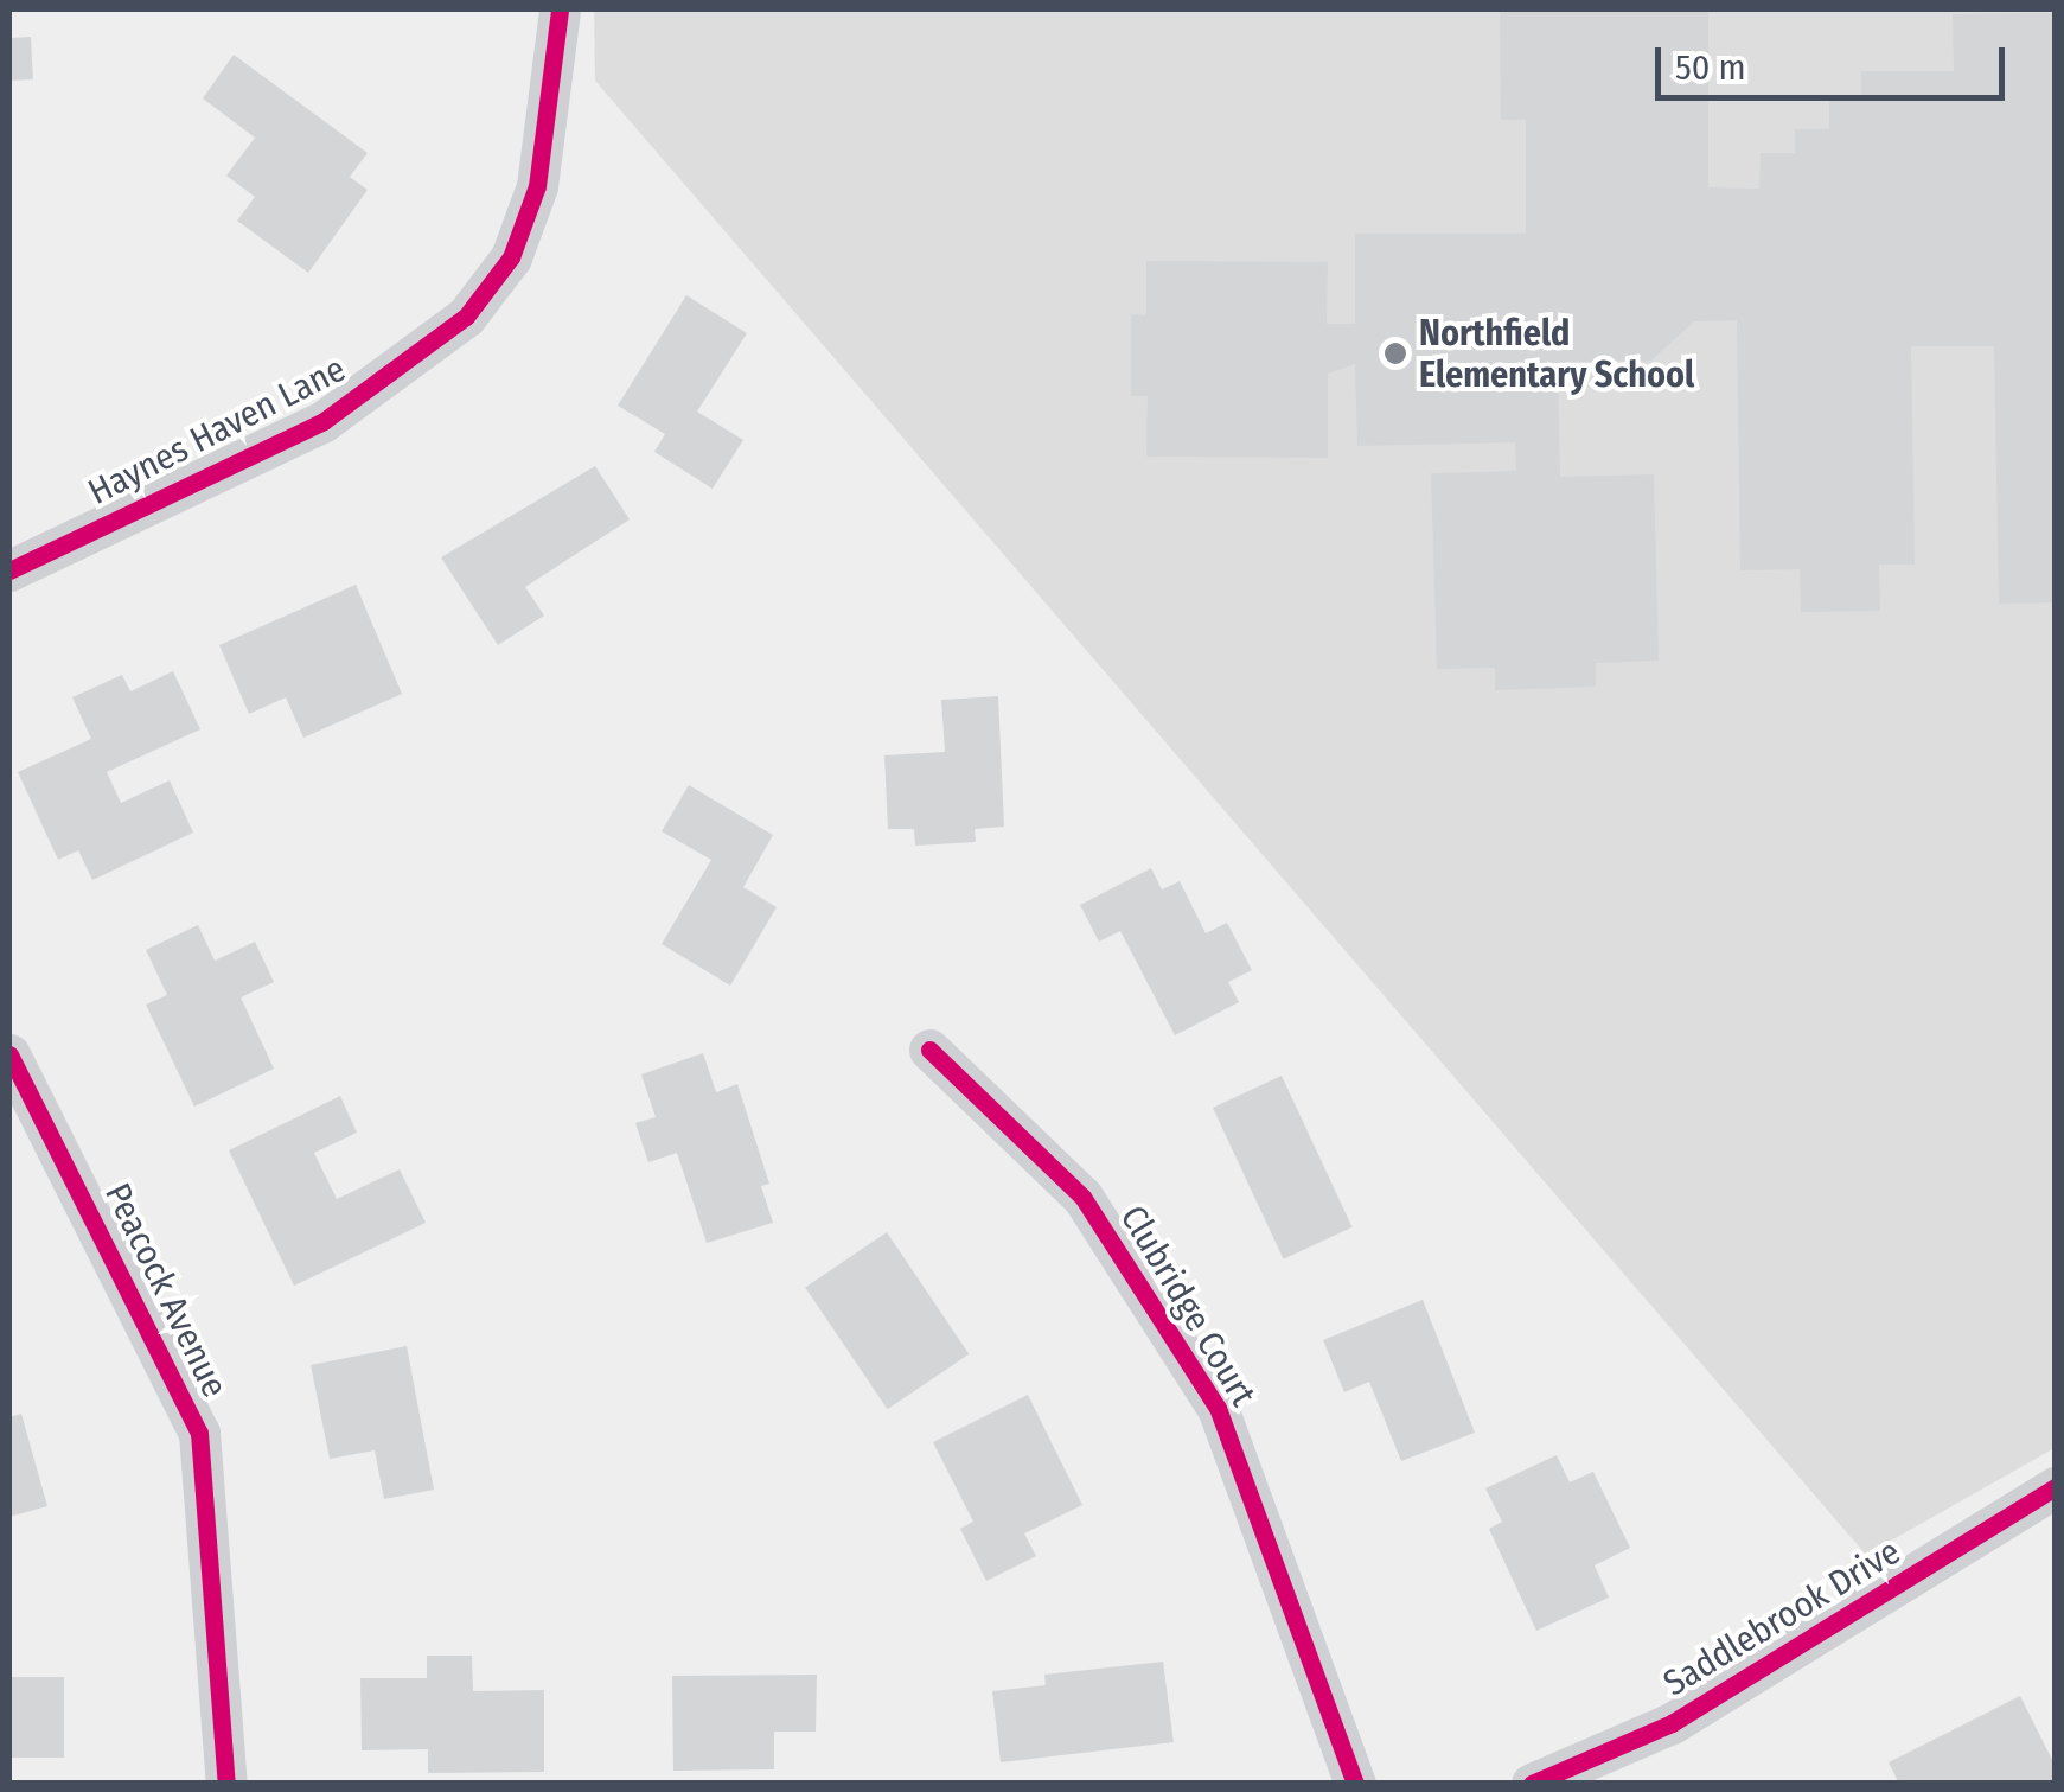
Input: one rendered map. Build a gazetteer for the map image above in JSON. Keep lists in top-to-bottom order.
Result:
{
  "streets": {
    "street": [
      "Haynes Haven Lane",
      "Peacock Avenue",
      "Clubridge Court",
      "Saddlebrook Drive"
    ]
  },
  "places": ["Northfield Elementary School"],
  "scale_bar": "50 m"
}
